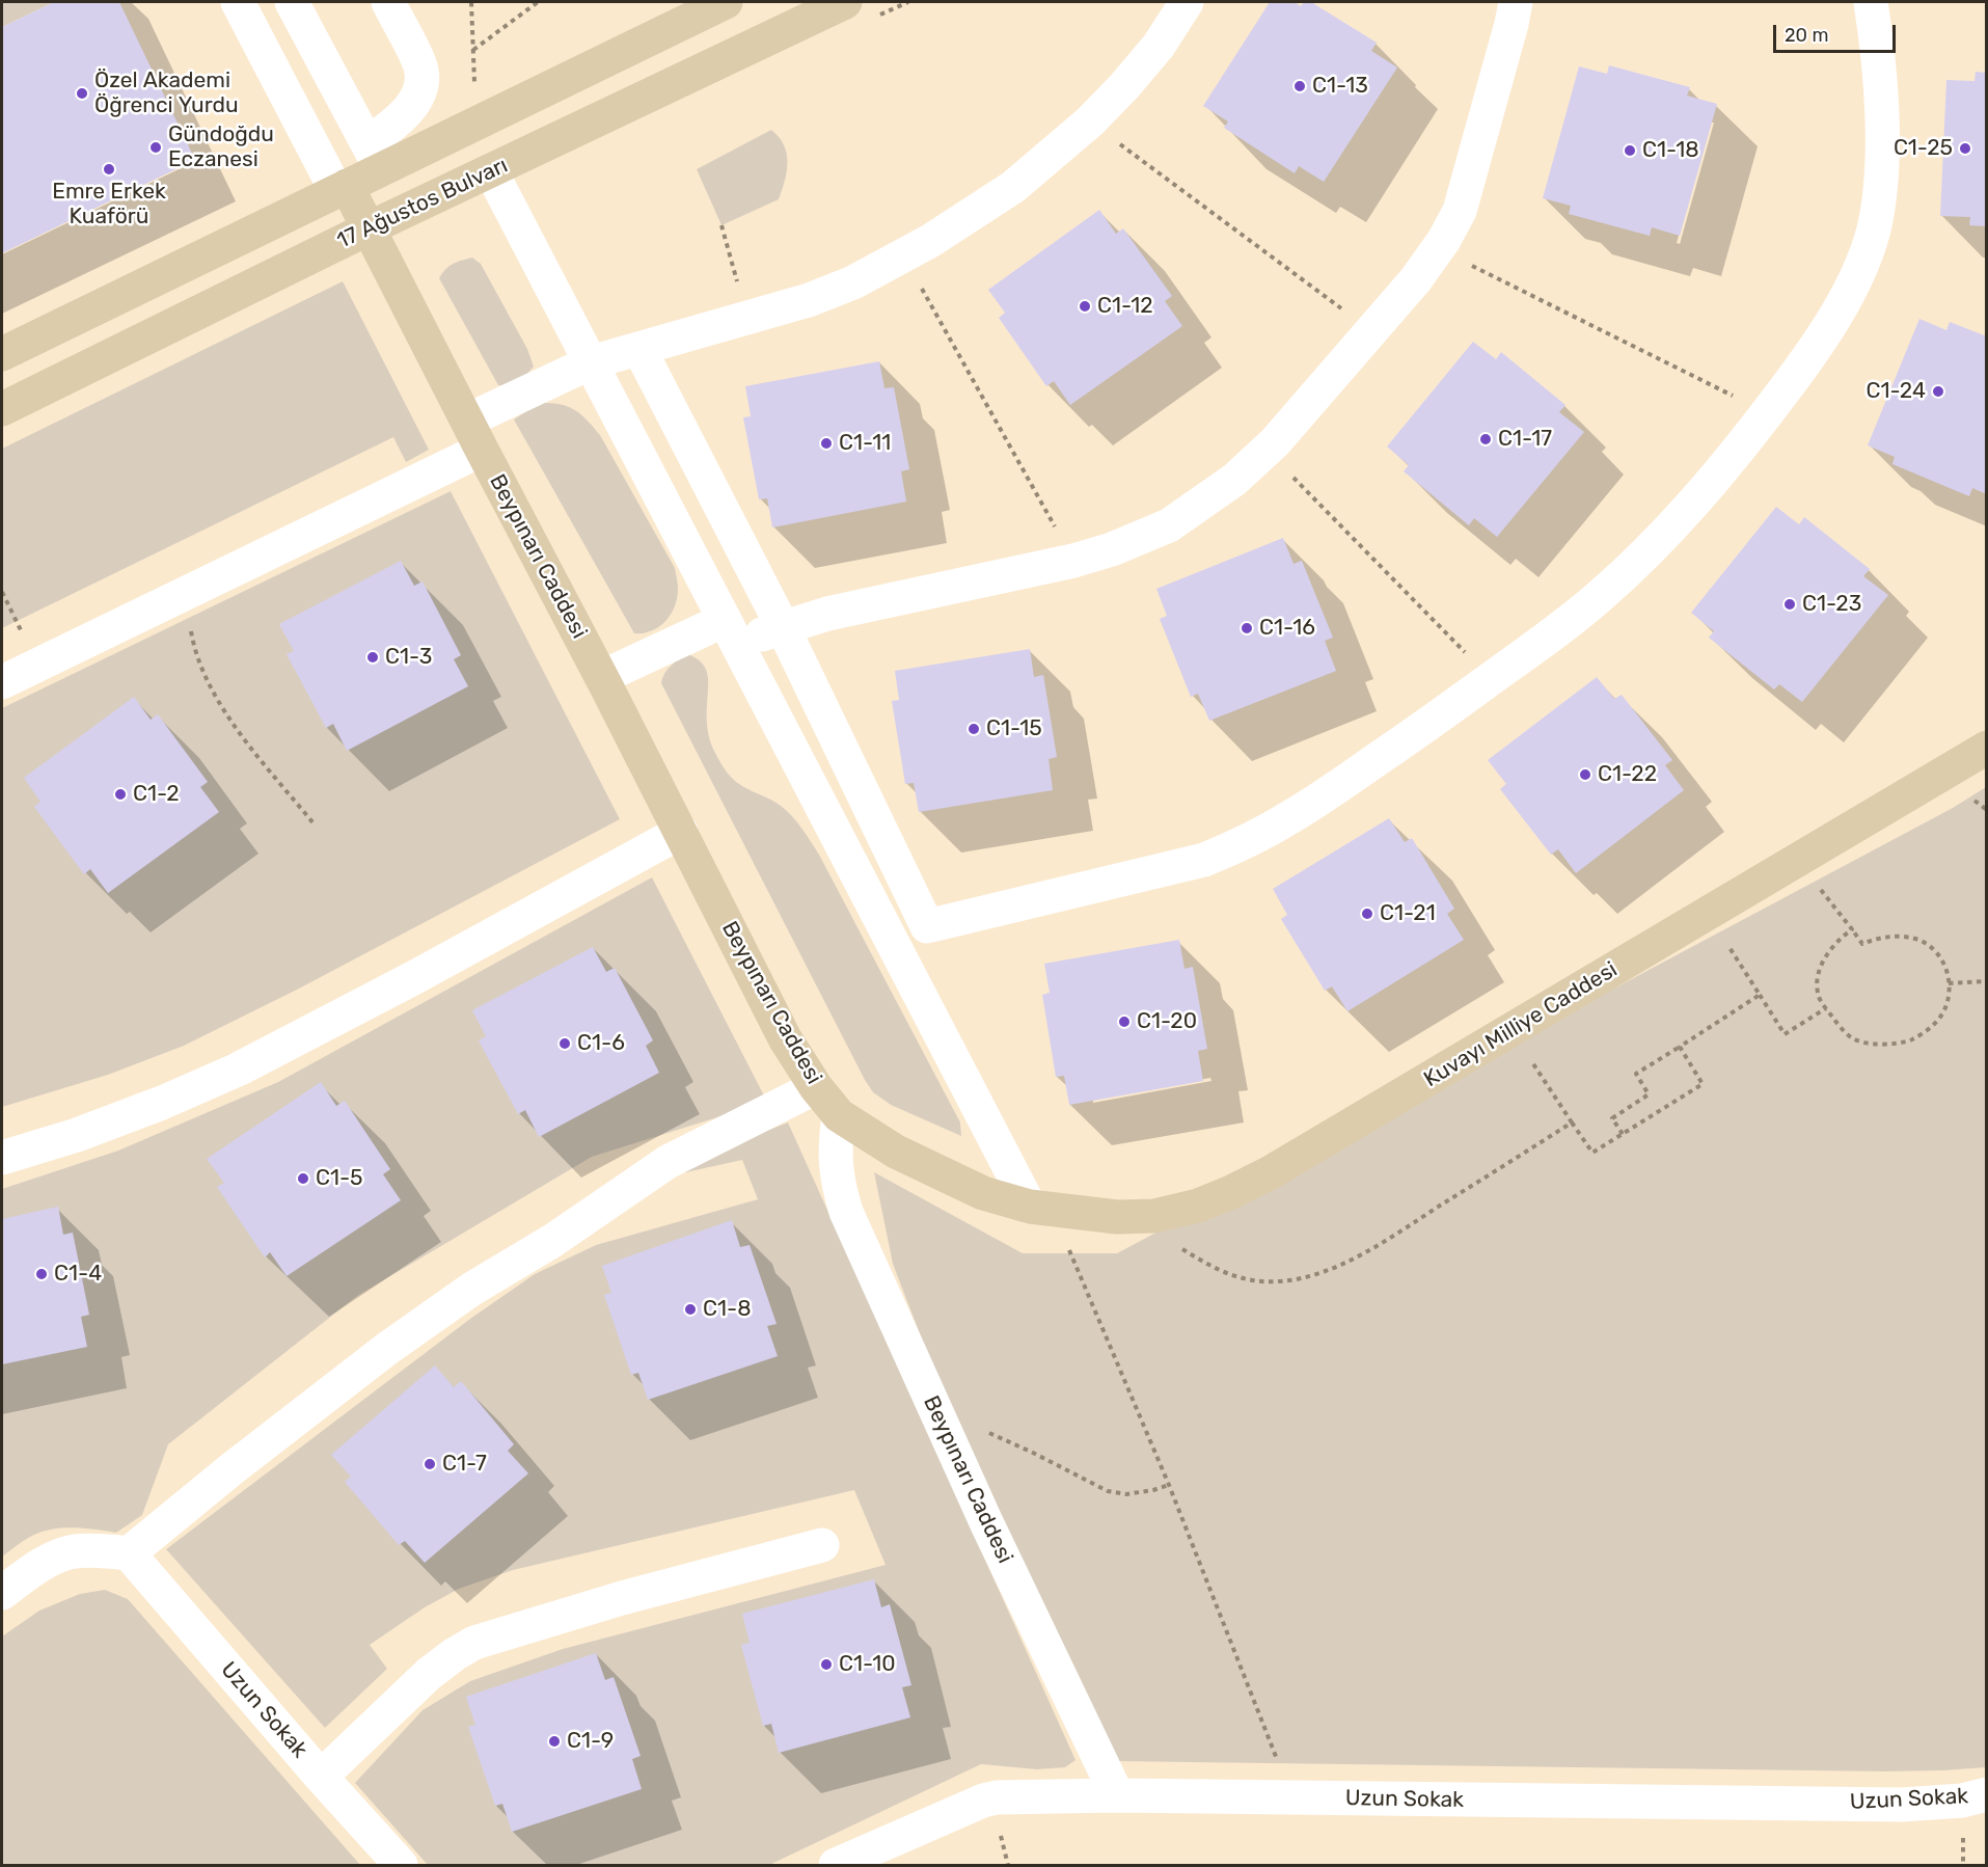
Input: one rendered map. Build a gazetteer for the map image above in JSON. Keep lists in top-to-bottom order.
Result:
{
  "streets": {
    "street": [
      "17 Ağustos Bulvarı",
      "Beypınarı Caddesi",
      "Kuvayı Milliye Caddesi",
      "Uzun Sokak"
    ]
  },
  "crossings": [
    ["17 Ağustos Bulvarı", "Beypınarı Caddesi"],
    ["Beypınarı Caddesi", "Kuvayı Milliye Caddesi"],
    ["Beypınarı Caddesi", "Uzun Sokak"]
  ],
  "places": [
    "C1-13",
    "Özel Akademi Öğrenci Yurdu",
    "Gündoğdu Eczanesi",
    "C1-25",
    "C1-18",
    "Emre Erkek Kuaförü",
    "C1-12",
    "C1-24",
    "C1-17",
    "C1-11",
    "C1-23",
    "C1-16",
    "C1-3",
    "C1-15",
    "C1-22",
    "C1-2",
    "C1-21",
    "C1-20",
    "C1-6",
    "C1-5",
    "C1-4",
    "C1-8",
    "C1-7",
    "C1-10",
    "C1-9"
  ],
  "scale_bar": "20 m"
}
